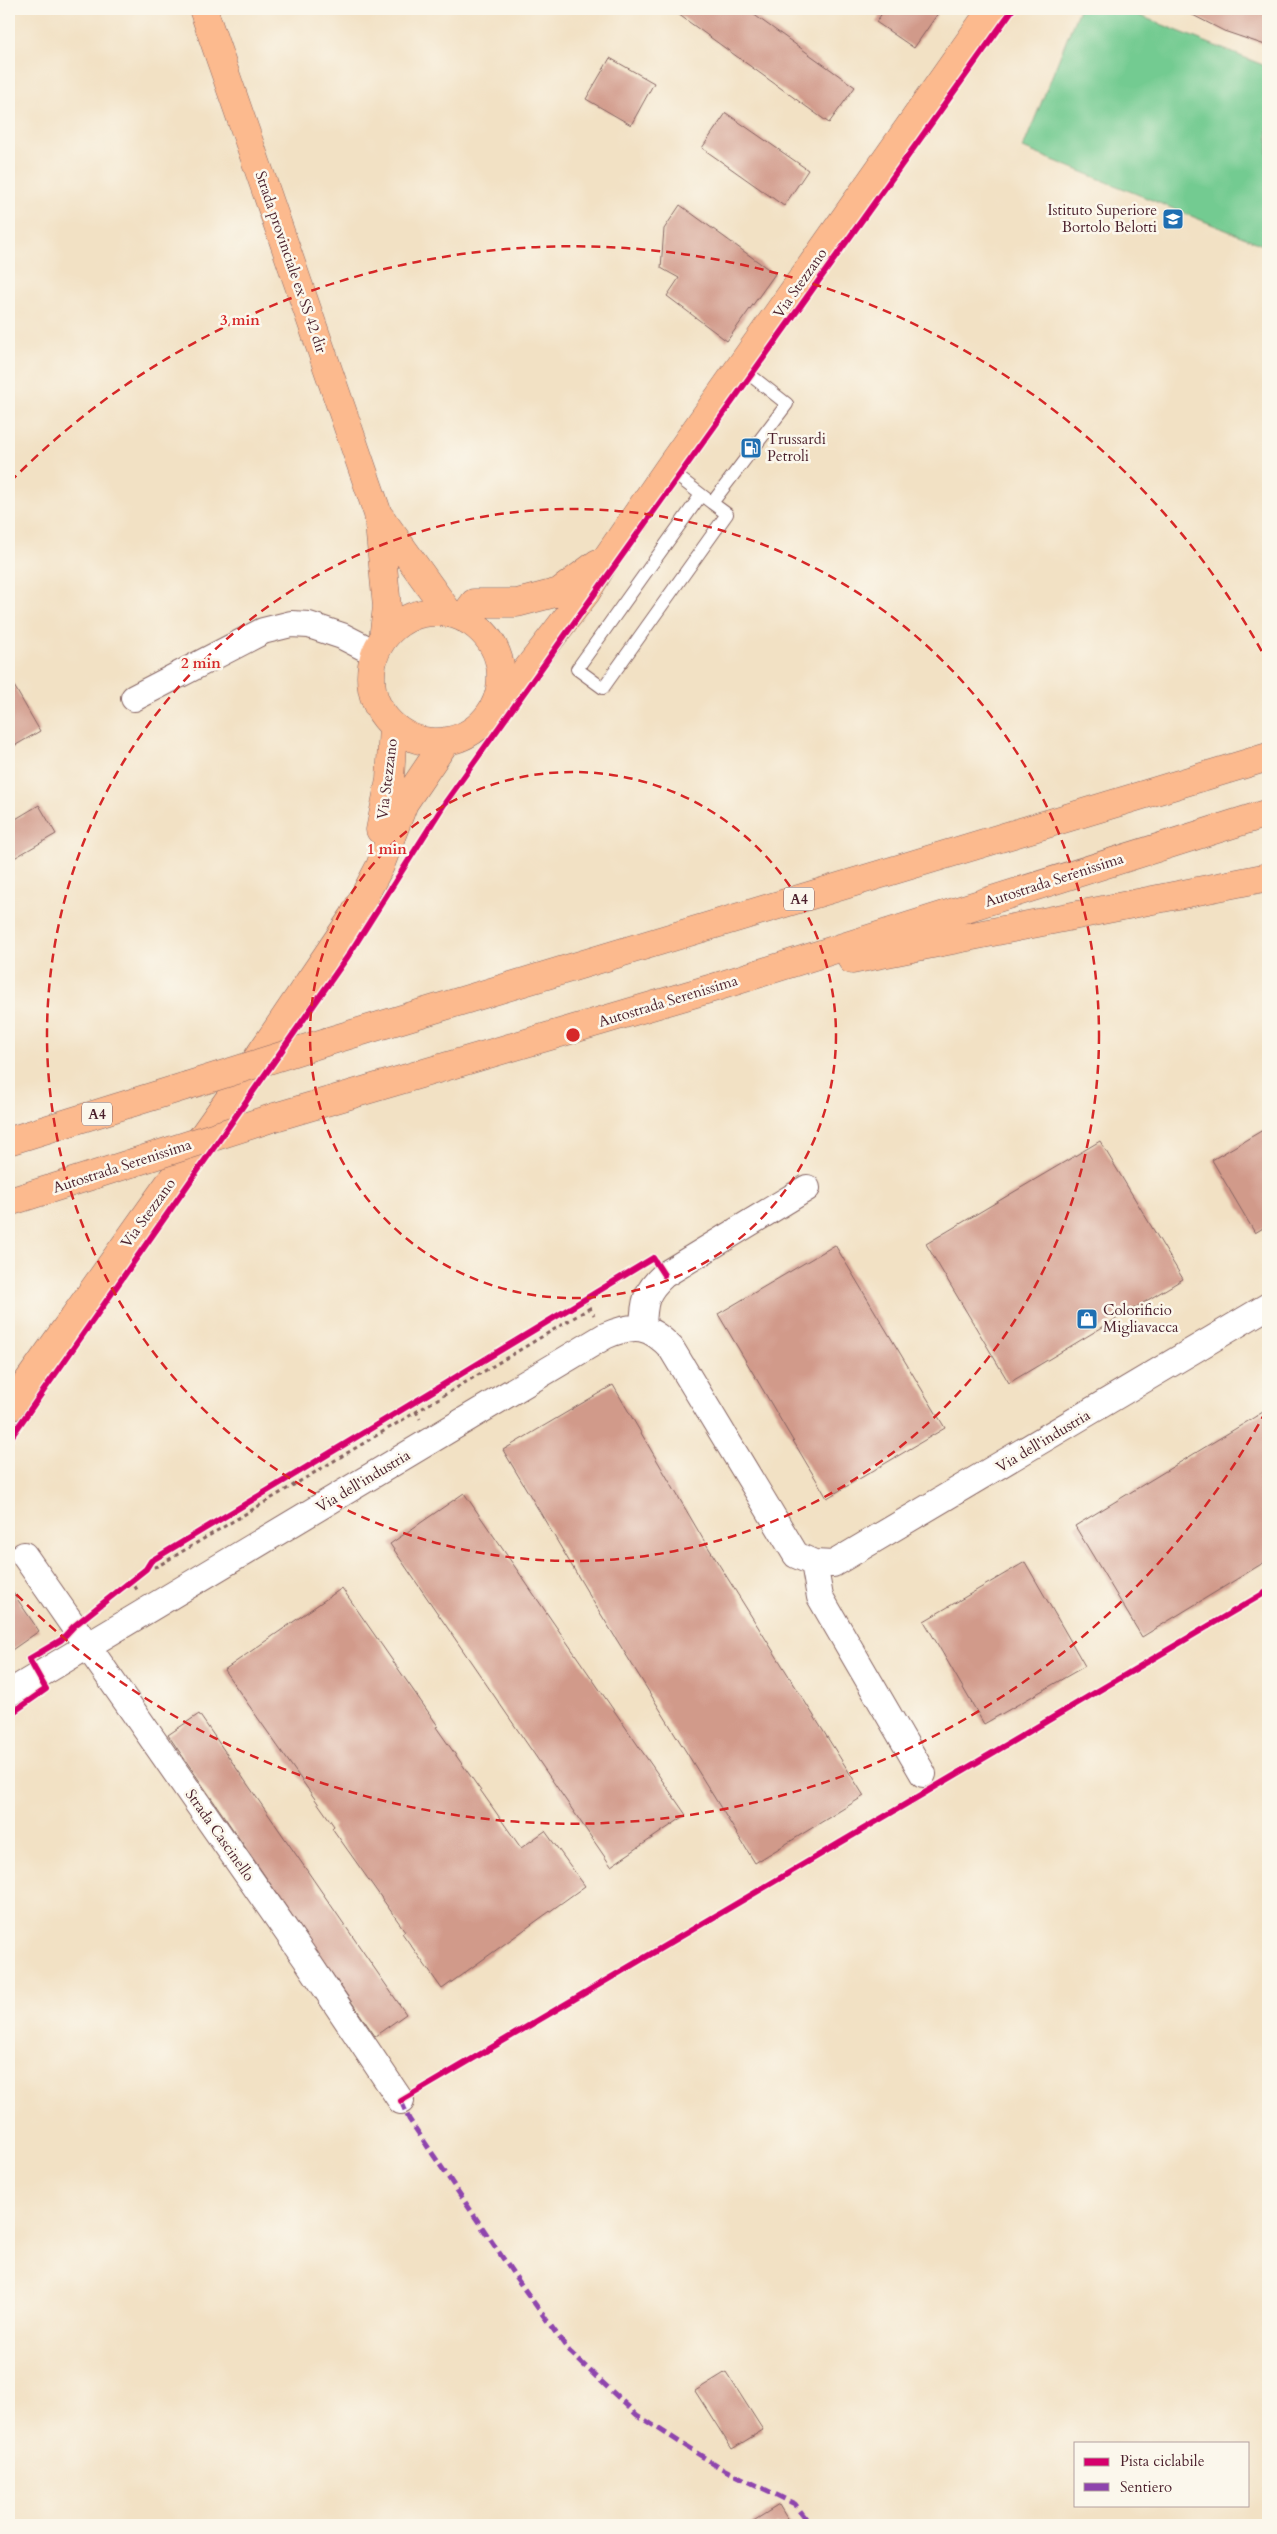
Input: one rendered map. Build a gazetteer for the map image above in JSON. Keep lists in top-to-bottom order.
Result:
{
  "streets": {
    "main road": [
      "Strada provinciale ex SS 42 dir",
      "Via Stezzano",
      "Autostrada Serenissima",
      "A4"
    ],
    "street": ["Via dell'industria", "Strada Cascinello"]
  },
  "crossings": [
    ["Strada provinciale ex SS 42 dir", "Via Stezzano"],
    ["Via dell'industria", "Strada Cascinello"]
  ],
  "places": {
    "school or university": ["Istituto Superiore Bortolo Belotti"],
    "fuel station": ["Trussardi Petroli"],
    "shop": ["Colorificio Migliavacca"]
  },
  "legend": ["Pista ciclabile", "Sentiero"],
  "rings": ["3 min", "2 min", "1 min"]
}
